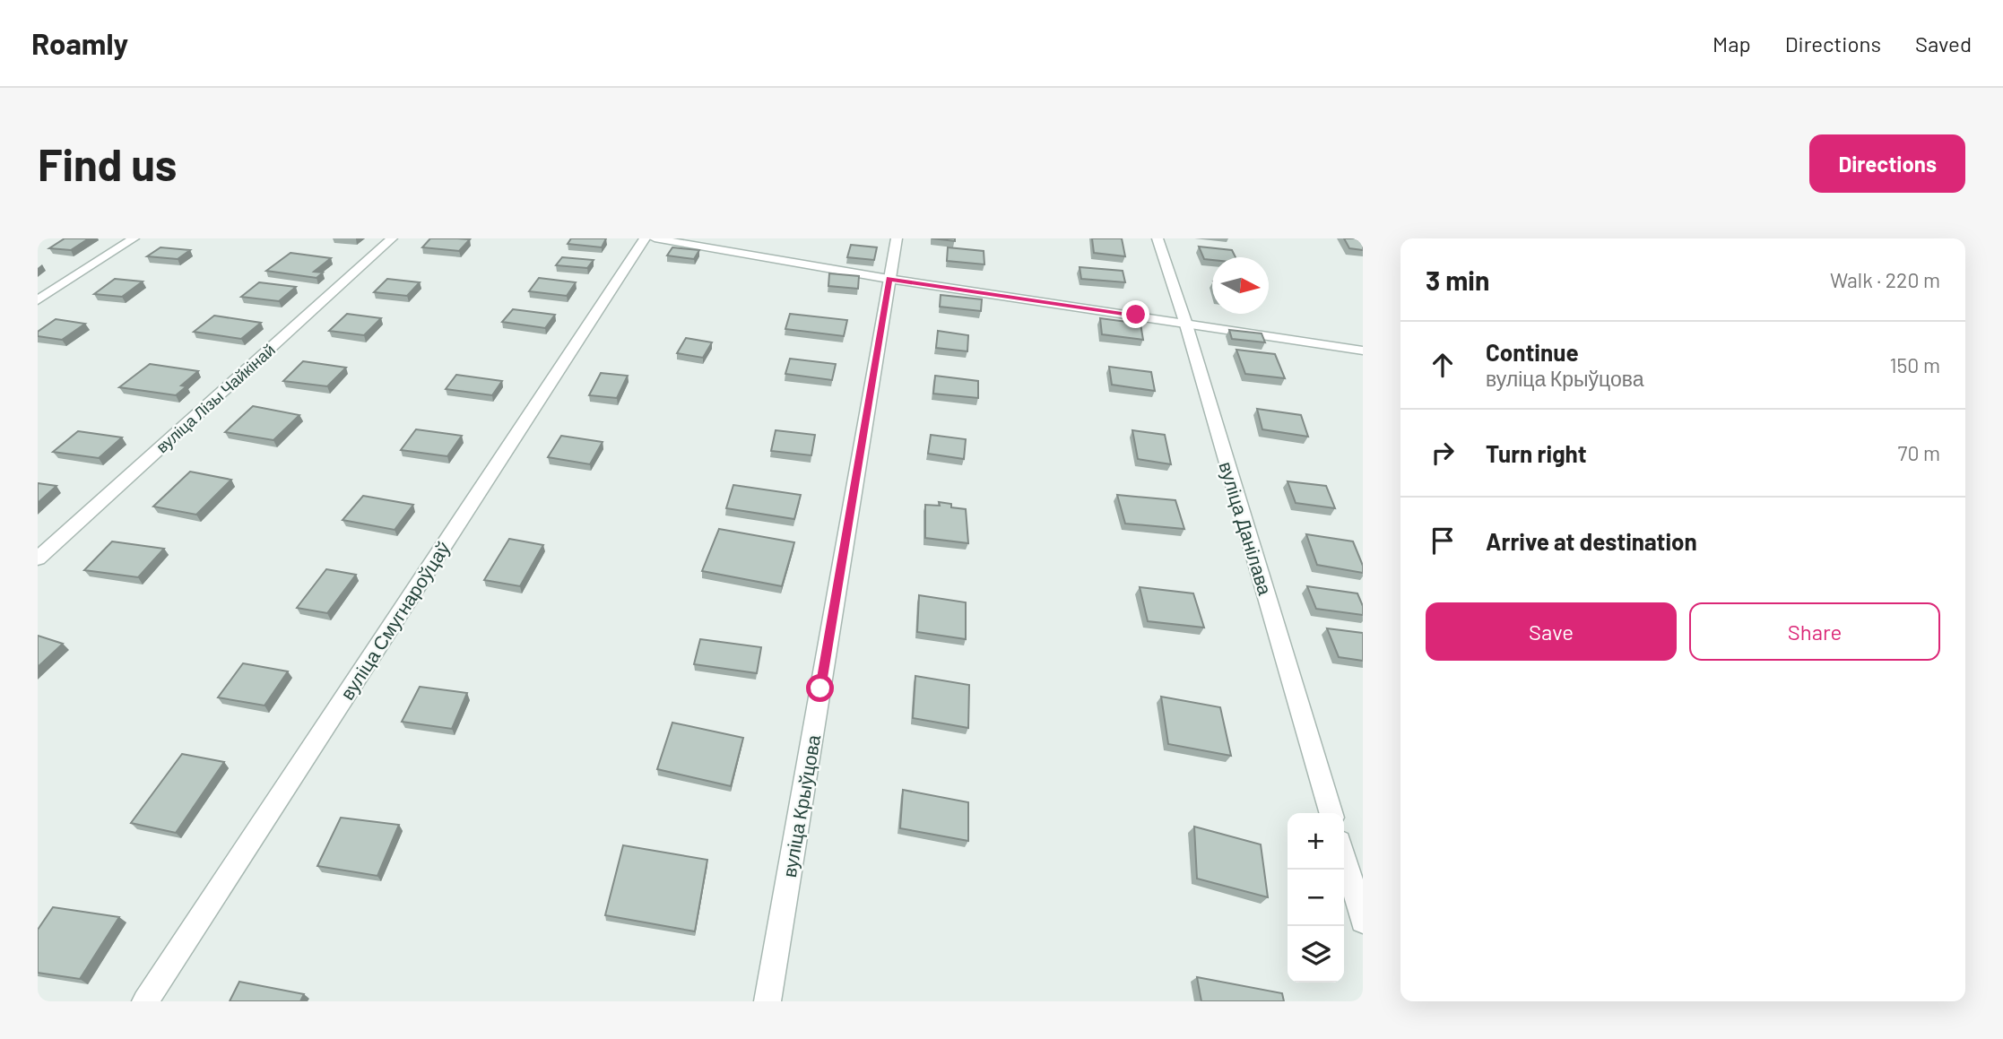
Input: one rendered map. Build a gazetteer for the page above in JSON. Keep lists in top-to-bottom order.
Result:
{
  "streets": {
    "street": [
      "вуліца Лізы Чайкінай",
      "вуліца Данілава",
      "вуліца Смугнароўцаў",
      "вуліца Крыўцова"
    ]
  },
  "north": "right",
  "page": {
    "header": "Roamly",
    "nav": ["Map", "Directions", "Saved"],
    "buttons": [
      "Directions",
      ["Save", "Share"]
    ],
    "title": "Find us",
    "heading": ["3 min", "Walk · 220 m"],
    "list": [
      ["Continue", "вуліца Крыўцова", "150 m"],
      ["Turn right", "70 m"],
      "Arrive at destination"
    ],
    "map_buttons": ["+", "−"]
  }
}
